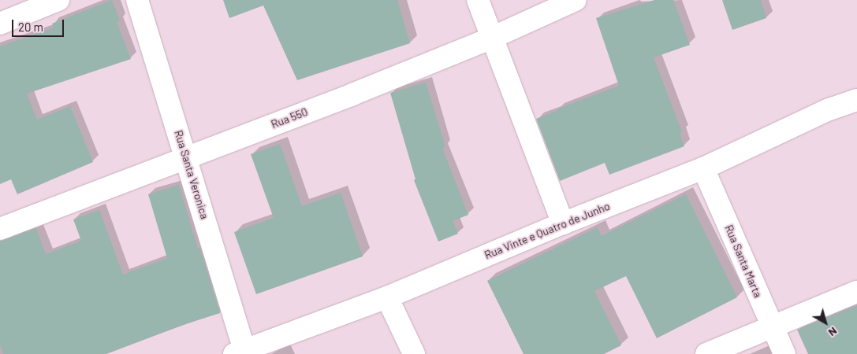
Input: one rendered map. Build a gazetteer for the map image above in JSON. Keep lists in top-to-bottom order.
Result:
{
  "streets": {
    "street": [
      "Rua 550",
      "Rua Santa Veronica",
      "Rua Vinte e Quatro de Junho",
      "Rua Santa Marta"
    ]
  },
  "crossings": [
    ["Rua 550", "Rua Santa Veronica"],
    ["Rua Santa Veronica", "Rua Vinte e Quatro de Junho"],
    ["Rua Vinte e Quatro de Junho", "Rua Santa Marta"]
  ],
  "scale_bar": "20 m",
  "north": "bottom right"
}
